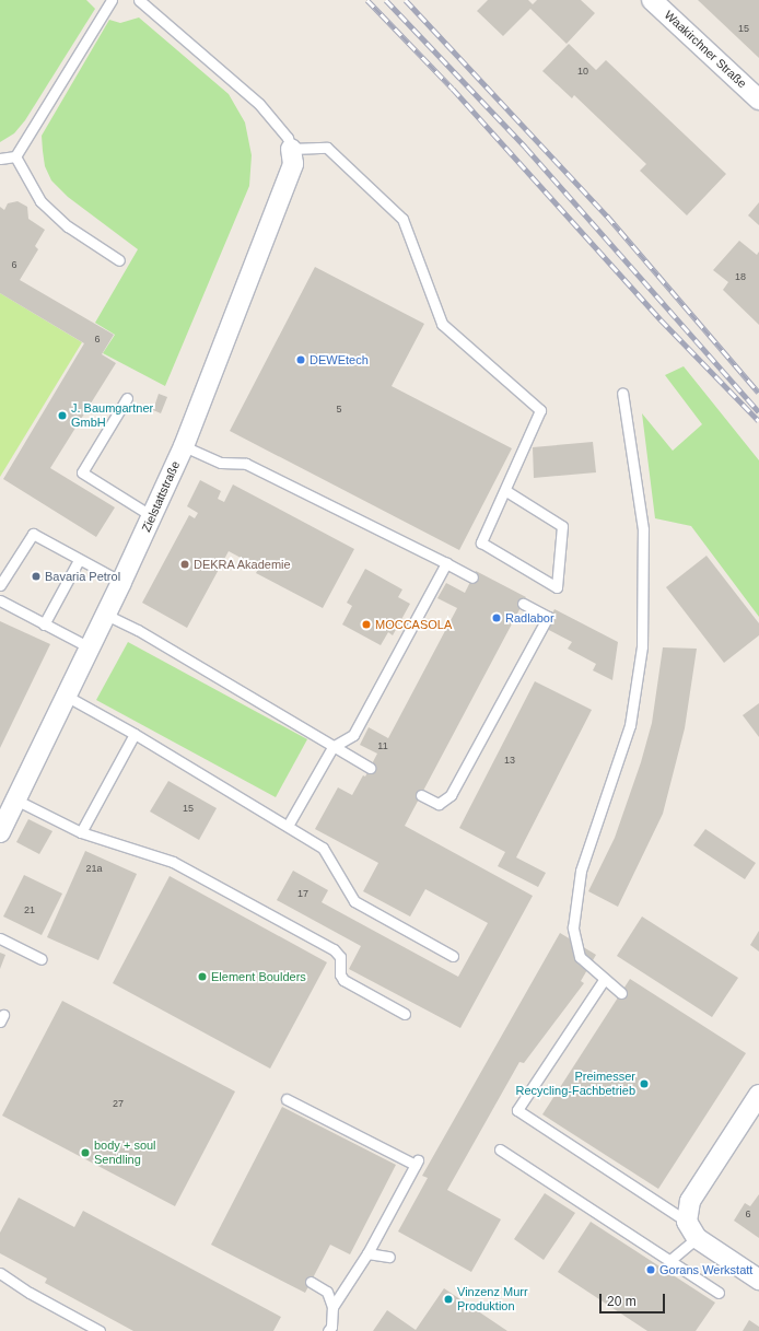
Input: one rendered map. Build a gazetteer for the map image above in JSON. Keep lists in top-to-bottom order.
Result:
{
  "streets": {
    "street": ["Waakirchner Straße", "Zielstattstraße"]
  },
  "places": [
    "DEWEtech",
    "J. Baumgartner GmbH",
    "DEKRA Akademie",
    "Bavaria Petrol",
    "Radlabor",
    "MOCCASOLA",
    "Element Boulders",
    "Preimesser Recycling-Fachbetrieb",
    "body + soul Sendling",
    "Gorans Werkstatt",
    "Vinzenz Murr Produktion"
  ],
  "house_numbers": [
    "15",
    "10",
    "6",
    "18",
    "6",
    "5",
    "11",
    "13",
    "15",
    "21a",
    "17",
    "21",
    "27",
    "6"
  ],
  "scale_bar": "20 m"
}
